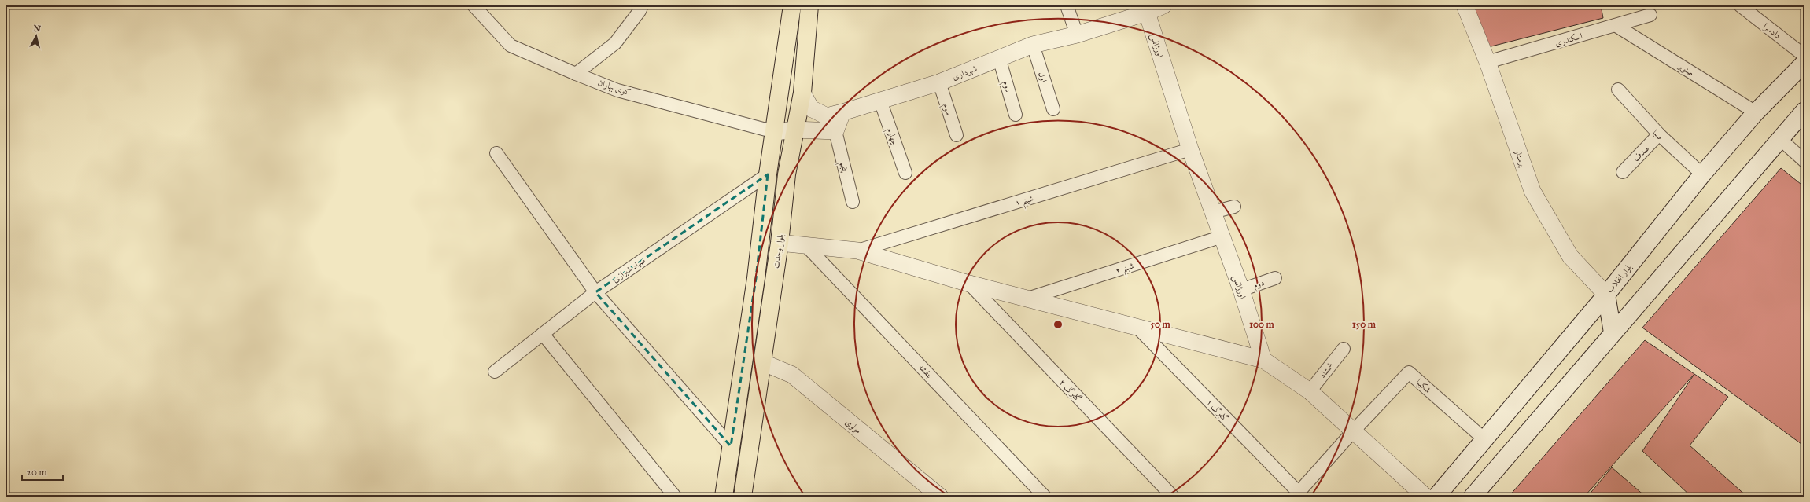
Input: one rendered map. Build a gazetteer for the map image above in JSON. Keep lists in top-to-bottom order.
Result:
{
  "streets": {
    "main road": ["بلوار وحدت", "بلوار انقلاب"],
    "street": [
      "دادسرا",
      "اسکندری",
      "اورژانس",
      "صنوبر",
      "شهرداری",
      "اول",
      "دوم",
      "کوی بهاران",
      "سوم",
      "صبا",
      "چهارم",
      "صدف",
      "پرستار",
      "پنجم",
      "شبنم ۱",
      "شبنم ۲",
      "صیاد شیرازی",
      "شمشاد",
      "بنفشه",
      "شکیبا",
      "گلبرگ ۲",
      "گلبرگ ۱",
      "مولوی"
    ]
  },
  "crossings": [
    ["اسکندری", "صنوبر"],
    ["اسکندری", "پرستار"],
    ["اورژانس", "شهرداری"],
    ["اورژانس", "دوم"],
    ["اورژانس", "شبنم ۱"],
    ["اورژانس", "شبنم ۲"],
    ["صنوبر", "بلوار انقلاب"],
    ["شهرداری", "اول"],
    ["شهرداری", "دوم"],
    ["شهرداری", "سوم"],
    ["شهرداری", "چهارم"],
    ["شهرداری", "بلوار وحدت"],
    ["صبا", "صدف"],
    ["صبا", "بلوار انقلاب"],
    ["پرستار", "بلوار انقلاب"],
    ["بلوار وحدت", "مولوی"],
    ["بلوار انقلاب", "شکیبا"]
  ],
  "scale_bar": "20 m",
  "north": "top",
  "rings": ["50 m", "100 m", "150 m"]
}
